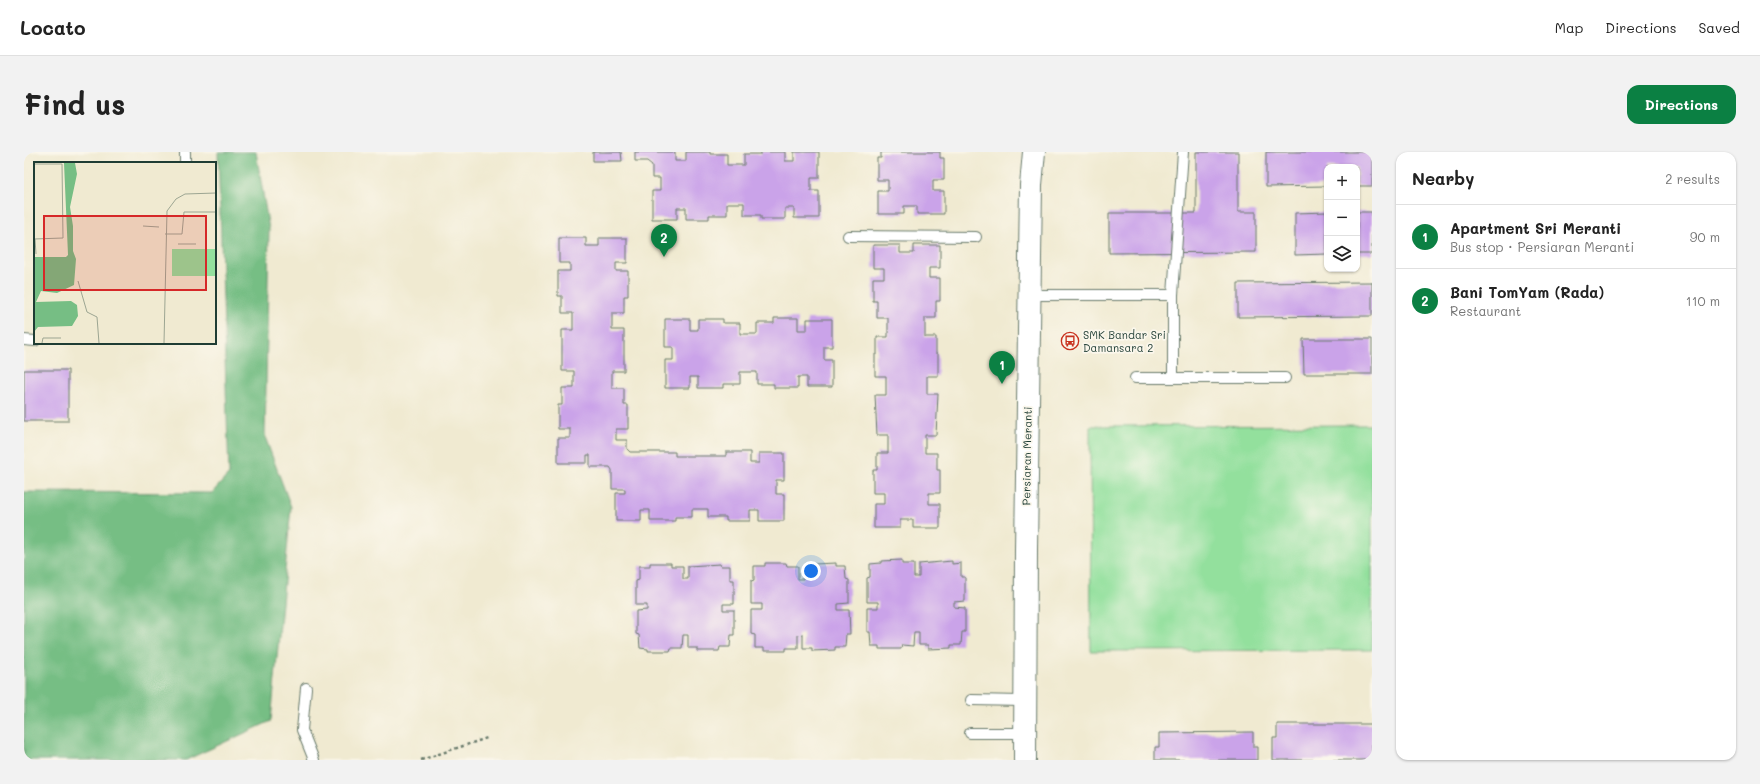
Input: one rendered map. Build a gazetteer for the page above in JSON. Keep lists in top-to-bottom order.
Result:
{
  "streets": {
    "street": ["Persiaran Meranti"]
  },
  "places": {
    "bus stop": ["SMK Bandar Sri Damansara 2"]
  },
  "page": {
    "header": "Locato",
    "nav": ["Map", "Directions", "Saved"],
    "buttons": "Directions",
    "title": "Find us",
    "heading": ["Nearby", "2 results"],
    "map_buttons": ["+", "−"],
    "list": [
      {
        "mark": "1",
        "name": "Apartment Sri Meranti",
        "note": "Bus stop · Persiaran Meranti",
        "value": "90 m"
      },
      {
        "mark": "2",
        "name": "Bani TomYam (Rada)",
        "note": "Restaurant",
        "value": "110 m"
      }
    ],
    "pins": ["2", "1"]
  }
}
